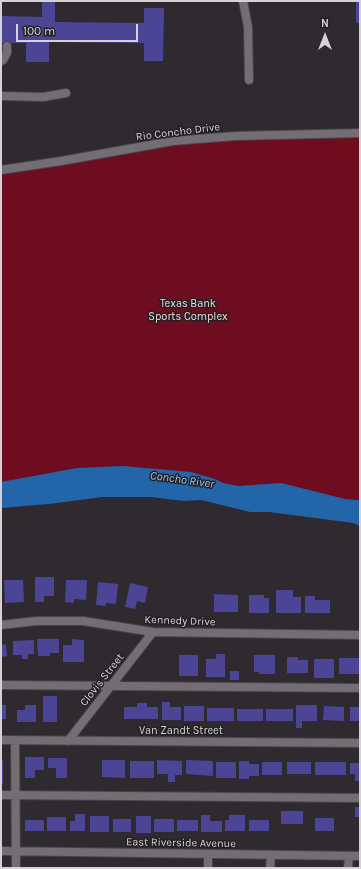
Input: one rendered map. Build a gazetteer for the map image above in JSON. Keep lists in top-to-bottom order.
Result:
{
  "streets": {
    "street": [
      "Rio Concho Drive",
      "Kennedy Drive",
      "Clovis Street",
      "Van Zandt Street",
      "East Riverside Avenue"
    ]
  },
  "crossings": [
    ["Kennedy Drive", "Clovis Street"],
    ["Clovis Street", "Van Zandt Street"]
  ],
  "water": ["Concho River"],
  "parks": ["Texas Bank Sports Complex"],
  "scale_bar": "100 m",
  "north": "top"
}
